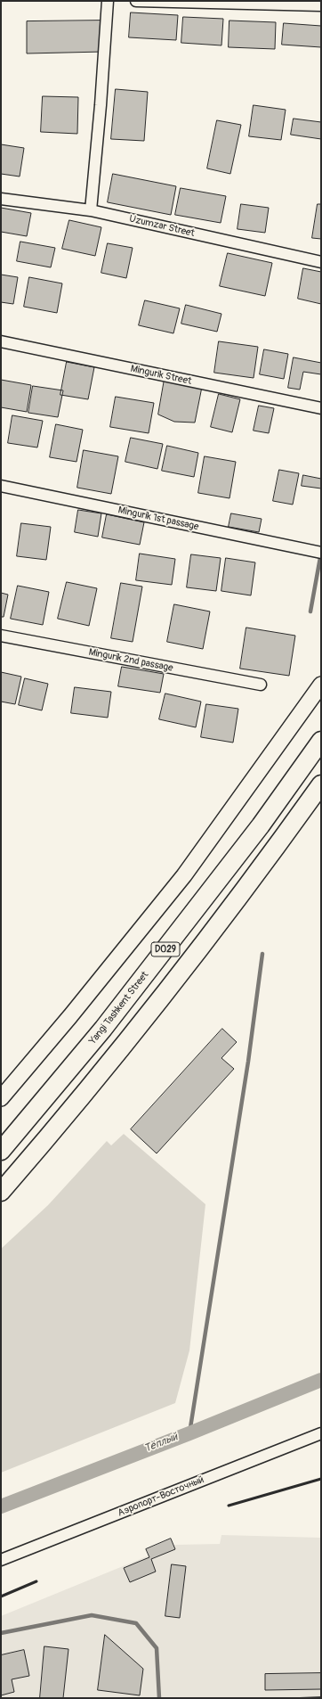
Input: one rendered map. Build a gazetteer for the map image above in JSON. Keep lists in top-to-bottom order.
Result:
{
  "streets": {
    "highway": ["D029", "Yangi Tashkent Street"],
    "street": [
      "Uzumzar Street",
      "Mingurik Street",
      "Mingurik 1st passage",
      "Mingurik 2nd passage",
      "Аэропорт-Восточный"
    ]
  },
  "water": ["Тёплый"]
}
